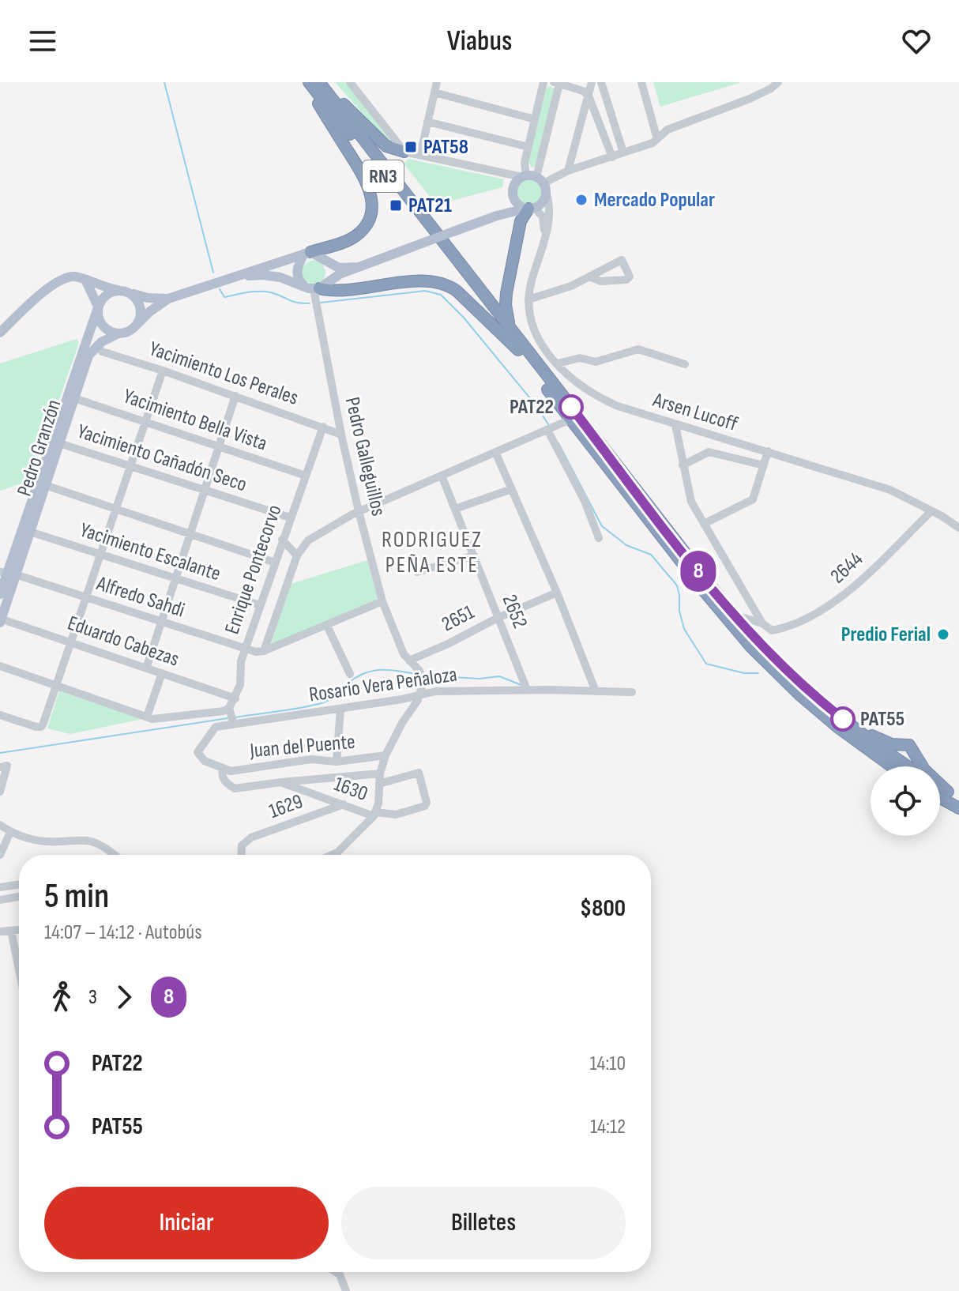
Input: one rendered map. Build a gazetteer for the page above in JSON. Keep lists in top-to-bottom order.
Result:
{
  "streets": {
    "highway": ["RN3"],
    "main road": ["Pedro Granzón"],
    "street": [
      "Yacimiento Los Perales",
      "Arsen Lucoff",
      "Yacimiento Bella Vista",
      "Pedro Galleguillos",
      "Yacimiento Cañadón Seco",
      "Yacimiento Escalante",
      "2644",
      "Enrique Pontecorvo",
      "Alfredo Sahdi",
      "2652",
      "2651",
      "Eduardo Cabezas",
      "Rosario Vera Peñaloza",
      "Juan del Puente",
      "1630",
      "1629"
    ]
  },
  "crossings": [
    ["Yacimiento Los Perales", "Pedro Granzón"],
    ["Yacimiento Los Perales", "Pedro Galleguillos"],
    ["Yacimiento Los Perales", "Enrique Pontecorvo"],
    ["Arsen Lucoff", "2644"],
    ["Yacimiento Bella Vista", "Pedro Granzón"],
    ["Yacimiento Bella Vista", "Enrique Pontecorvo"],
    ["Pedro Granzón", "Yacimiento Cañadón Seco"],
    ["Pedro Granzón", "Yacimiento Escalante"],
    ["Pedro Granzón", "Alfredo Sahdi"],
    ["Pedro Granzón", "Eduardo Cabezas"],
    ["Pedro Galleguillos", "2651"],
    ["Pedro Galleguillos", "Rosario Vera Peñaloza"],
    ["Yacimiento Cañadón Seco", "Enrique Pontecorvo"],
    ["Yacimiento Escalante", "Enrique Pontecorvo"],
    ["Enrique Pontecorvo", "Alfredo Sahdi"],
    ["Enrique Pontecorvo", "Eduardo Cabezas"],
    ["2652", "2651"],
    ["2652", "Rosario Vera Peñaloza"],
    ["Rosario Vera Peñaloza", "Juan del Puente"],
    ["Juan del Puente", "1630"],
    ["1630", "1629"]
  ],
  "districts": ["RODRIGUEZ PEÑA ESTE"],
  "places": {
    "transit": ["PAT58", "PAT21"],
    "other": [
      "Mercado Popular",
      "PAT22",
      "Predio Ferial",
      "PAT55"
    ]
  },
  "lines": ["bus line 8"],
  "page": {
    "header": "Viabus",
    "on_map": "8",
    "heading": ["5 min", "14:07 – 14:12 · Autobús", "$800"],
    "legs": ["3", "8"],
    "list": [
      {
        "name": "PAT22",
        "value": "14:10"
      },
      {
        "name": "PAT55",
        "value": "14:12"
      }
    ],
    "buttons": ["Iniciar", "Billetes"]
  }
}
